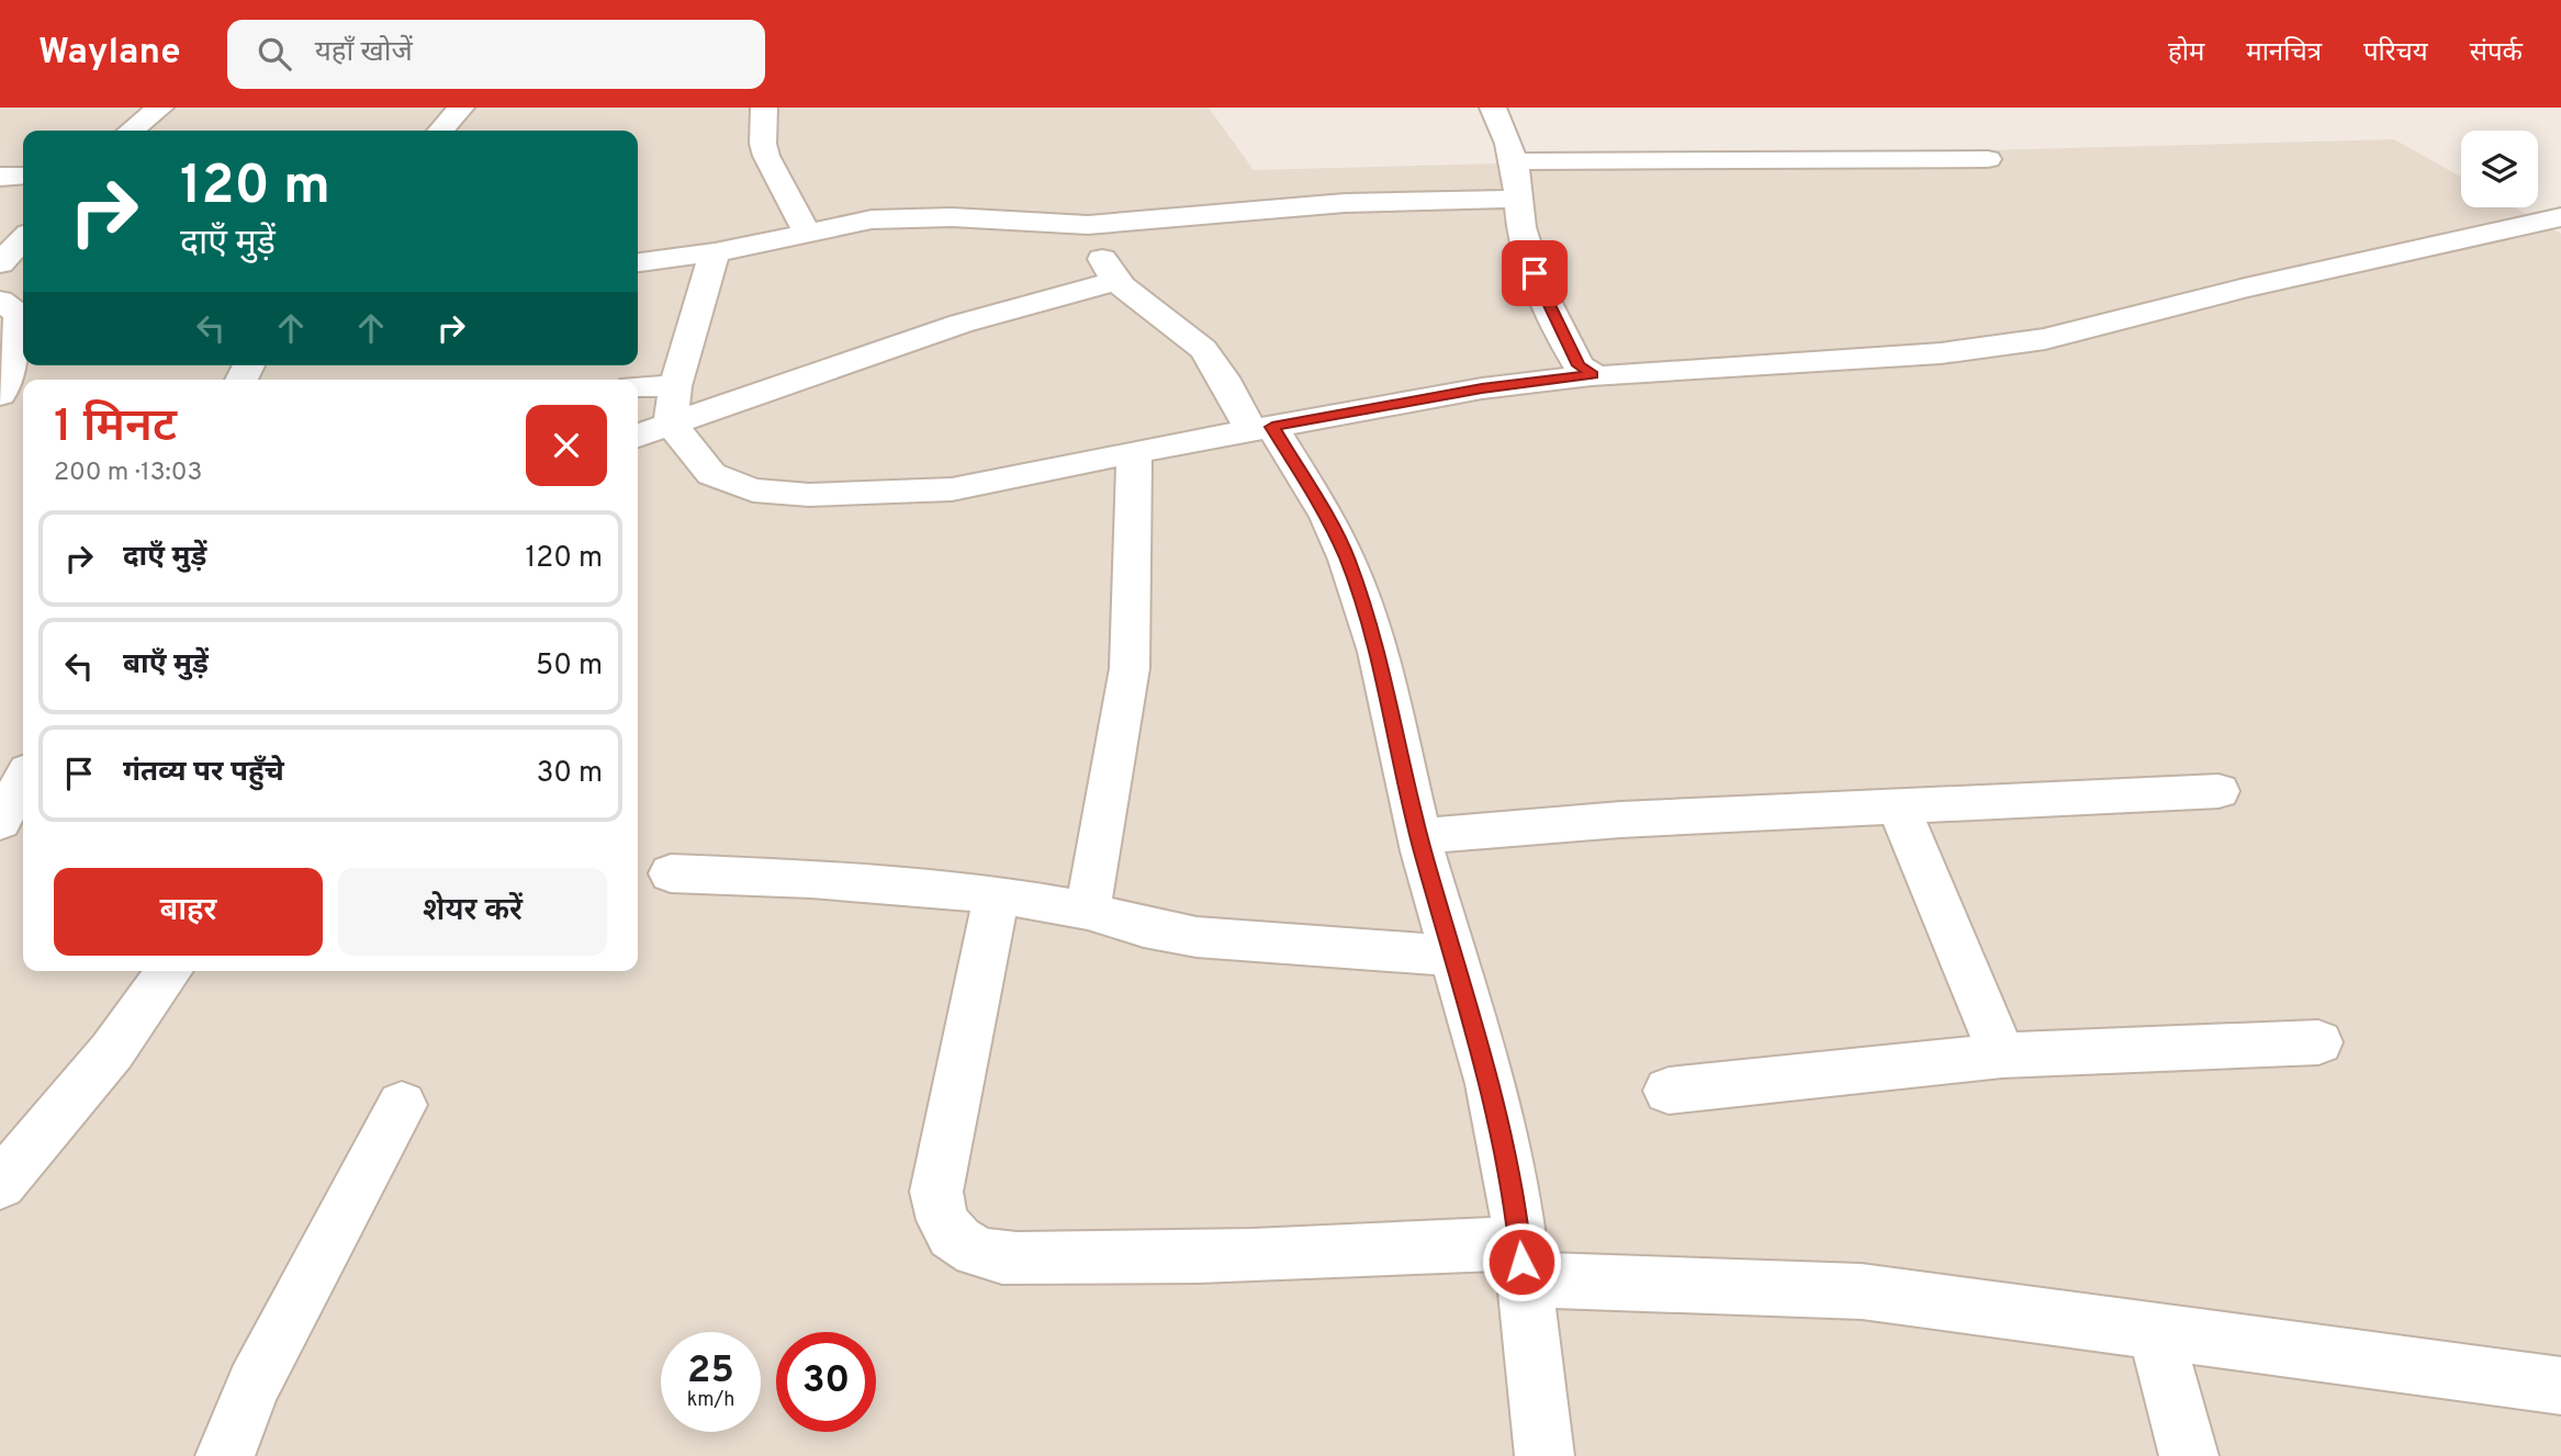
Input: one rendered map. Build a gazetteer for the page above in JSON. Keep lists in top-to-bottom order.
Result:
{
  "page": {
    "header": "Waylane",
    "search": "यहाँ खोजें",
    "nav": [
      "होम",
      "मानचित्र",
      "परिचय",
      "संपर्क"
    ],
    "turn": ["120 m", "दाएँ मुड़ें"],
    "heading": ["1 मिनट", "200 m · 13:03"],
    "list": [
      {
        "name": "दाएँ मुड़ें",
        "value": "120 m"
      },
      {
        "name": "बाएँ मुड़ें",
        "value": "50 m"
      },
      {
        "name": "गंतव्य पर पहुँचे",
        "value": "30 m"
      }
    ],
    "buttons": ["बाहर", "शेयर करें"],
    "speed": "25 km/h",
    "limit": "30"
  }
}
